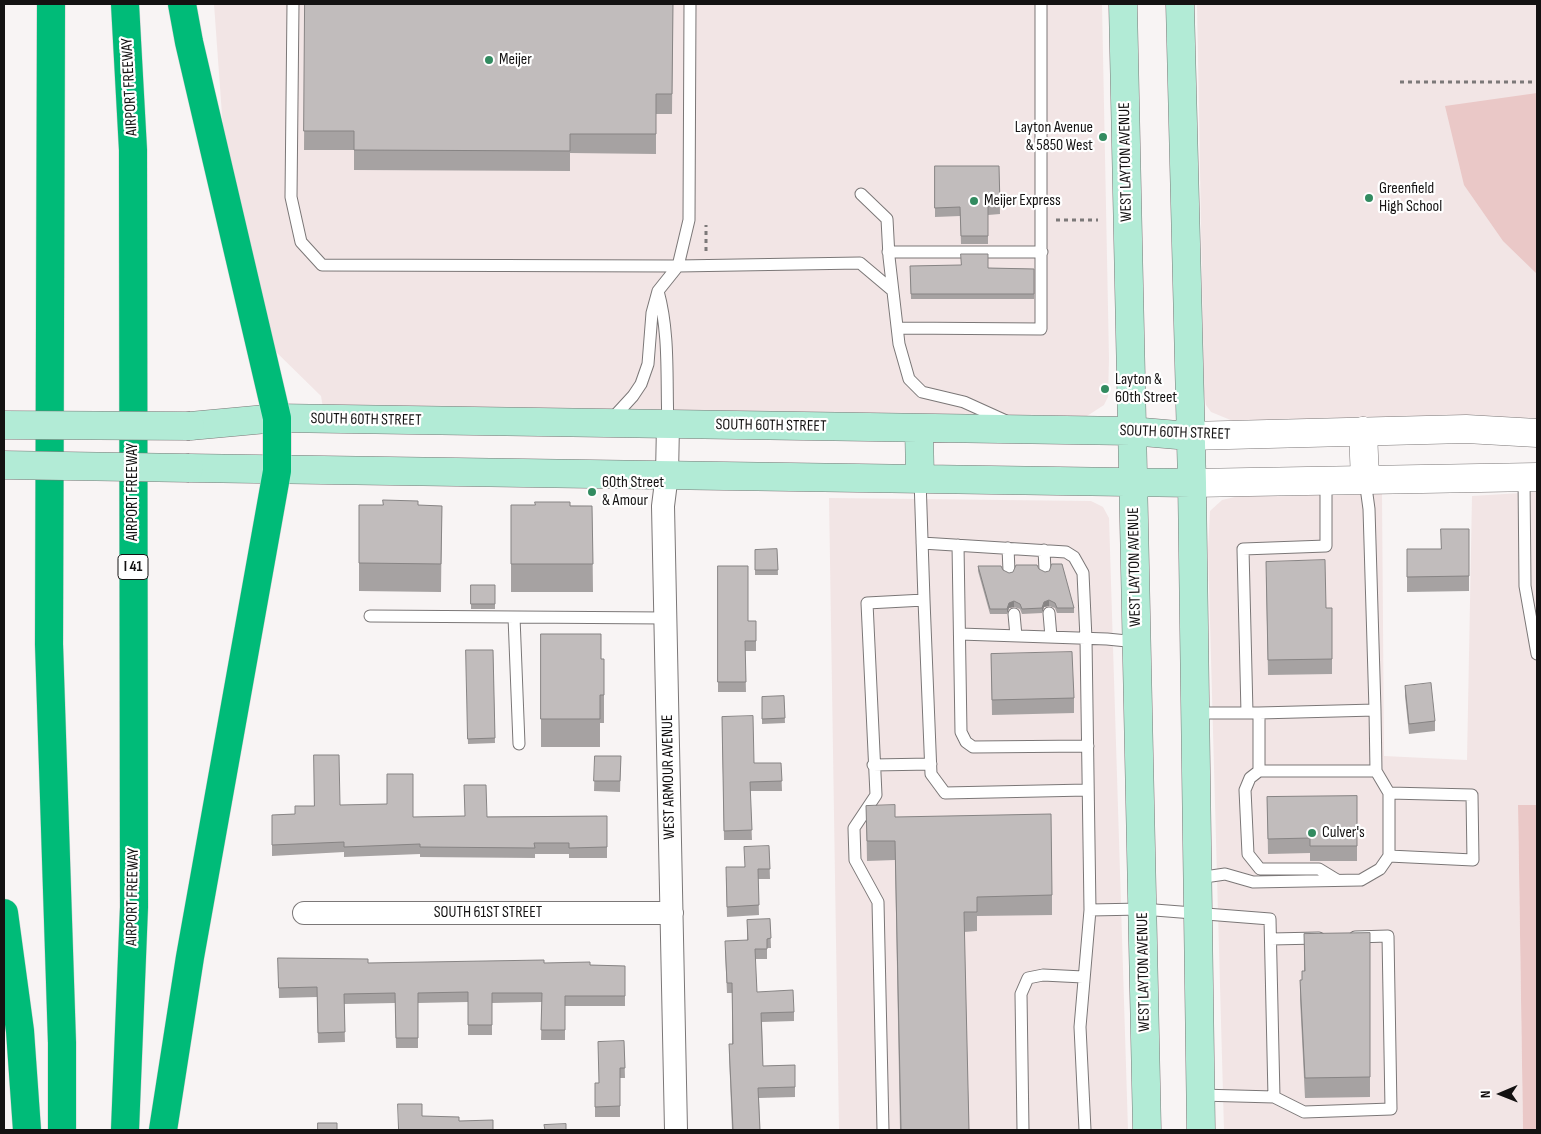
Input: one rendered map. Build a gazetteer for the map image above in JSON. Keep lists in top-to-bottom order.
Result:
{
  "streets": {
    "highway": ["AIRPORT FREEWAY", "I 41"],
    "main road": ["WEST LAYTON AVENUE", "SOUTH 60TH STREET"],
    "street": ["WEST ARMOUR AVENUE", "SOUTH 61ST STREET"]
  },
  "crossings": [
    ["WEST LAYTON AVENUE", "SOUTH 60TH STREET"],
    ["SOUTH 60TH STREET", "WEST ARMOUR AVENUE"],
    ["WEST ARMOUR AVENUE", "SOUTH 61ST STREET"]
  ],
  "places": [
    "Meijer",
    "Layton Avenue & 5850 West",
    "Greenfield High School",
    "Meijer Express",
    "Layton & 60th Street",
    "60th Street & Amour",
    "Culver's"
  ],
  "north": "left"
}
